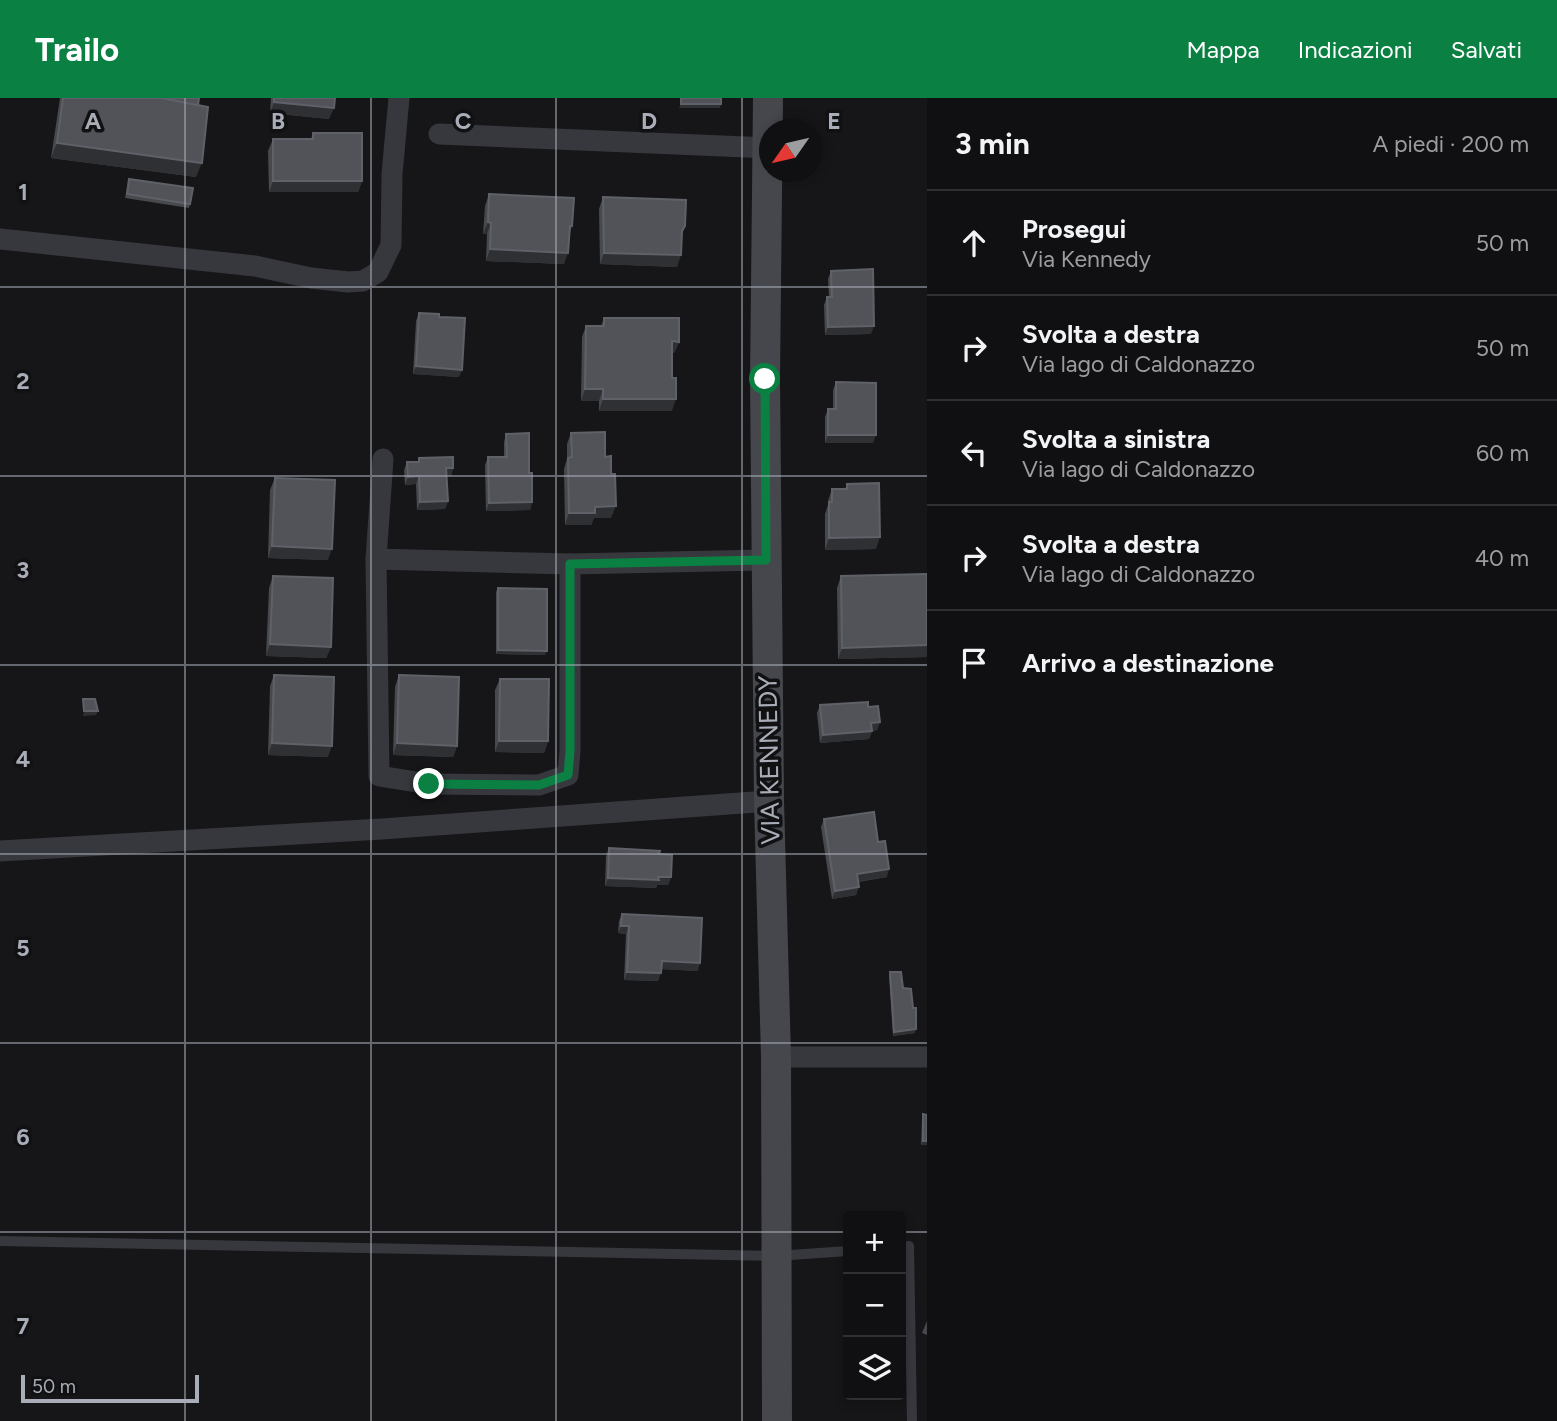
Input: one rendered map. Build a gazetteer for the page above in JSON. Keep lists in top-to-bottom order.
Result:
{
  "streets": {
    "street": ["VIA KENNEDY"]
  },
  "scale_bar": "50 m",
  "north": "bottom left",
  "page": {
    "header": "Trailo",
    "nav": ["Mappa", "Indicazioni", "Salvati"],
    "heading": ["3 min", "A piedi · 200 m"],
    "list": [
      ["Prosegui", "Via Kennedy", "50 m"],
      ["Svolta a destra", "Via lago di Caldonazzo", "50 m"],
      ["Svolta a sinistra", "Via lago di Caldonazzo", "60 m"],
      ["Svolta a destra", "Via lago di Caldonazzo", "40 m"],
      "Arrivo a destinazione"
    ],
    "map_buttons": ["+", "−"],
    "scale": "50 m"
  },
  "grid": {
    "columns": [
      "A",
      "B",
      "C",
      "D",
      "E"
    ],
    "rows": [
      "1",
      "2",
      "3",
      "4",
      "5",
      "6",
      "7"
    ]
  }
}
